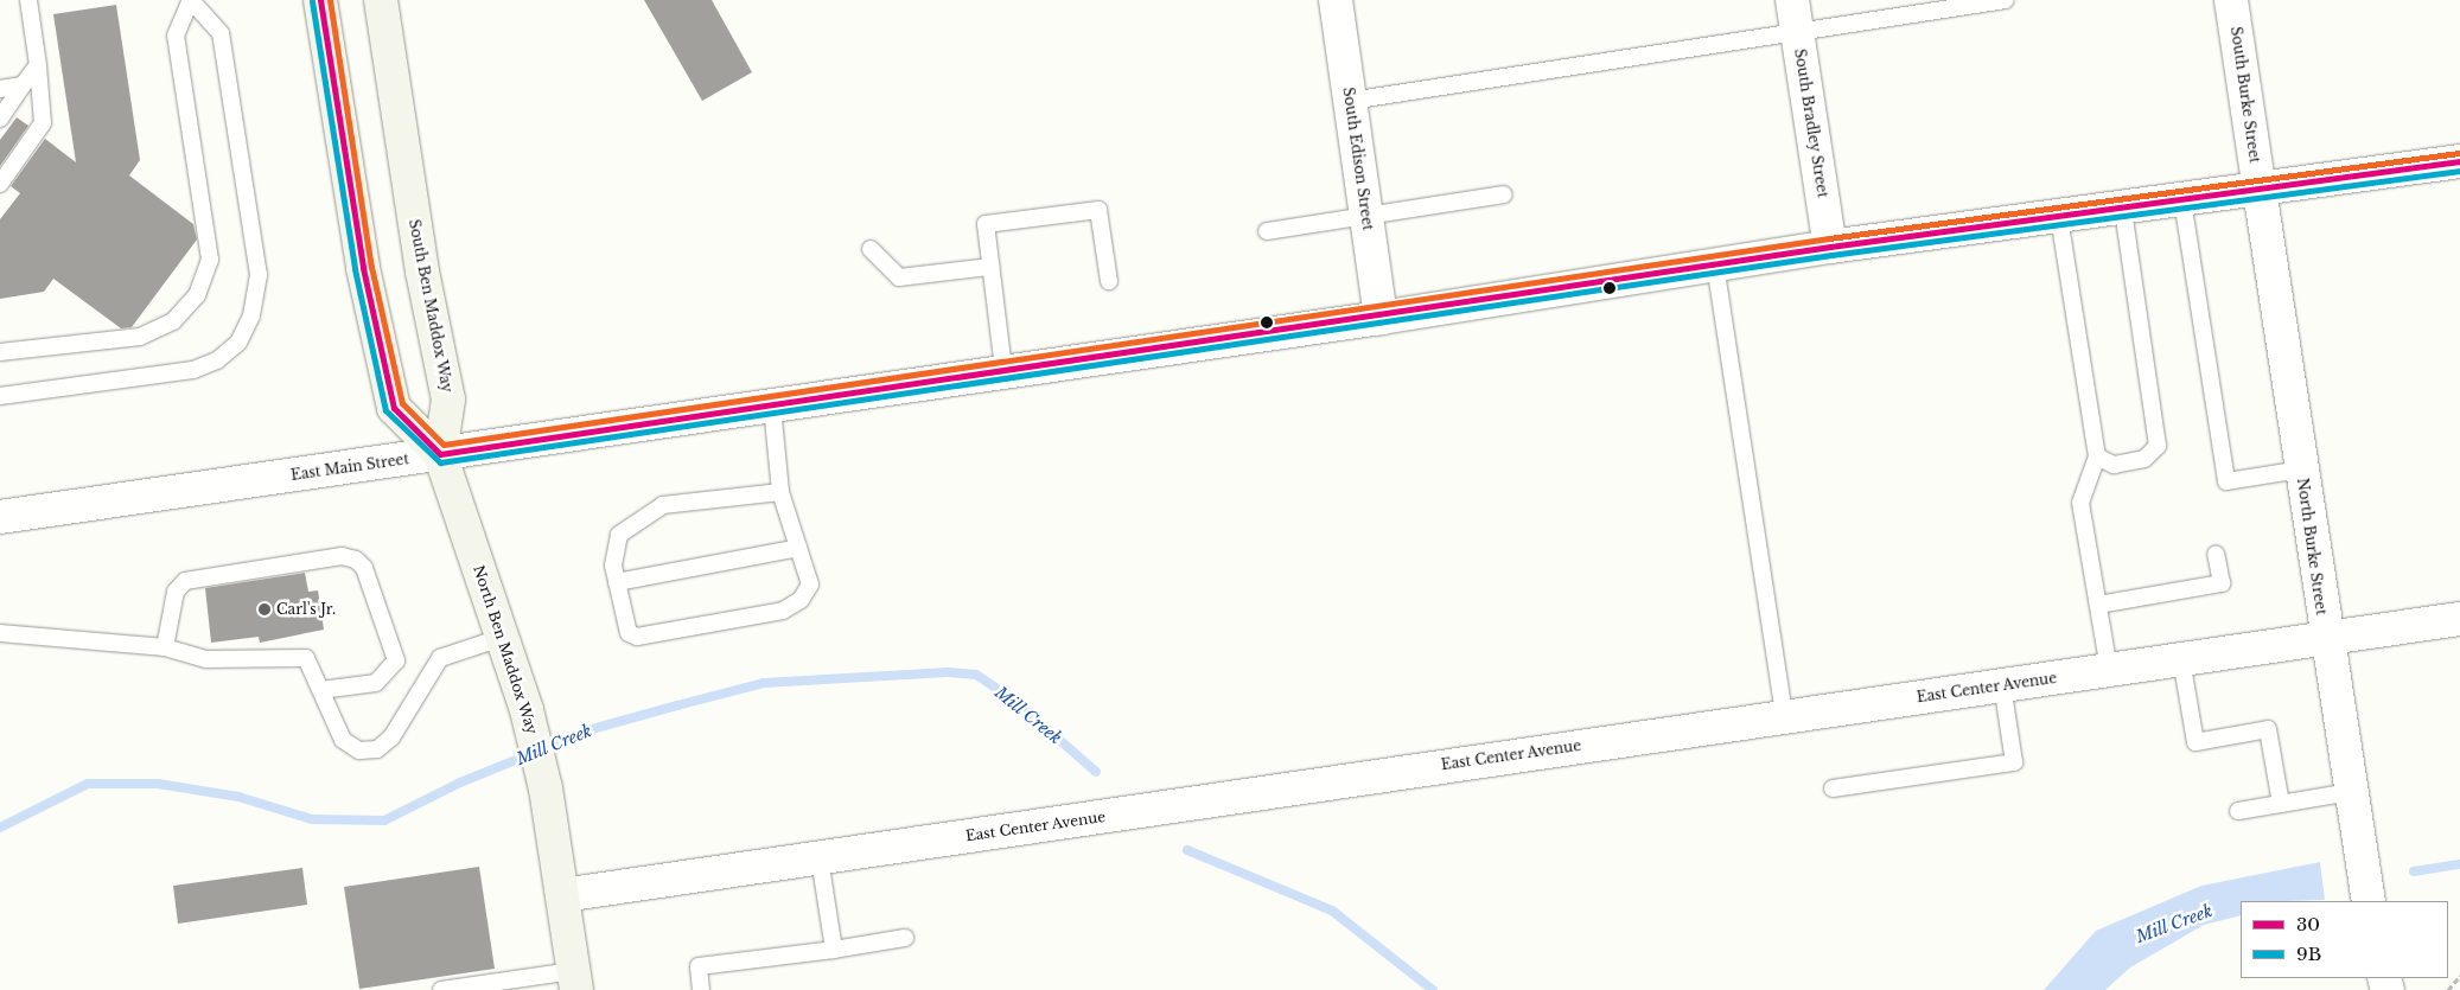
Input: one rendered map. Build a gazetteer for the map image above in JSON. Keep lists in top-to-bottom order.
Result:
{
  "streets": {
    "main road": ["South Ben Maddox Way", "North Ben Maddox Way"],
    "street": [
      "South Burke Street",
      "South Bradley Street",
      "South Edison Street",
      "East Main Street",
      "North Burke Street",
      "East Center Avenue"
    ]
  },
  "crossings": [
    ["South Burke Street", "East Main Street"],
    ["South Burke Street", "North Burke Street"],
    ["South Bradley Street", "East Main Street"],
    ["South Edison Street", "East Main Street"],
    ["South Ben Maddox Way", "East Main Street"],
    ["South Ben Maddox Way", "North Ben Maddox Way"],
    ["East Main Street", "North Burke Street"],
    ["East Main Street", "North Ben Maddox Way"],
    ["North Burke Street", "East Center Avenue"],
    ["North Ben Maddox Way", "East Center Avenue"]
  ],
  "water": ["Mill Creek"],
  "places": ["Carl's Jr."],
  "lines": ["transit line 30", "transit line 9B"],
  "legend": ["30", "9B"]
}
